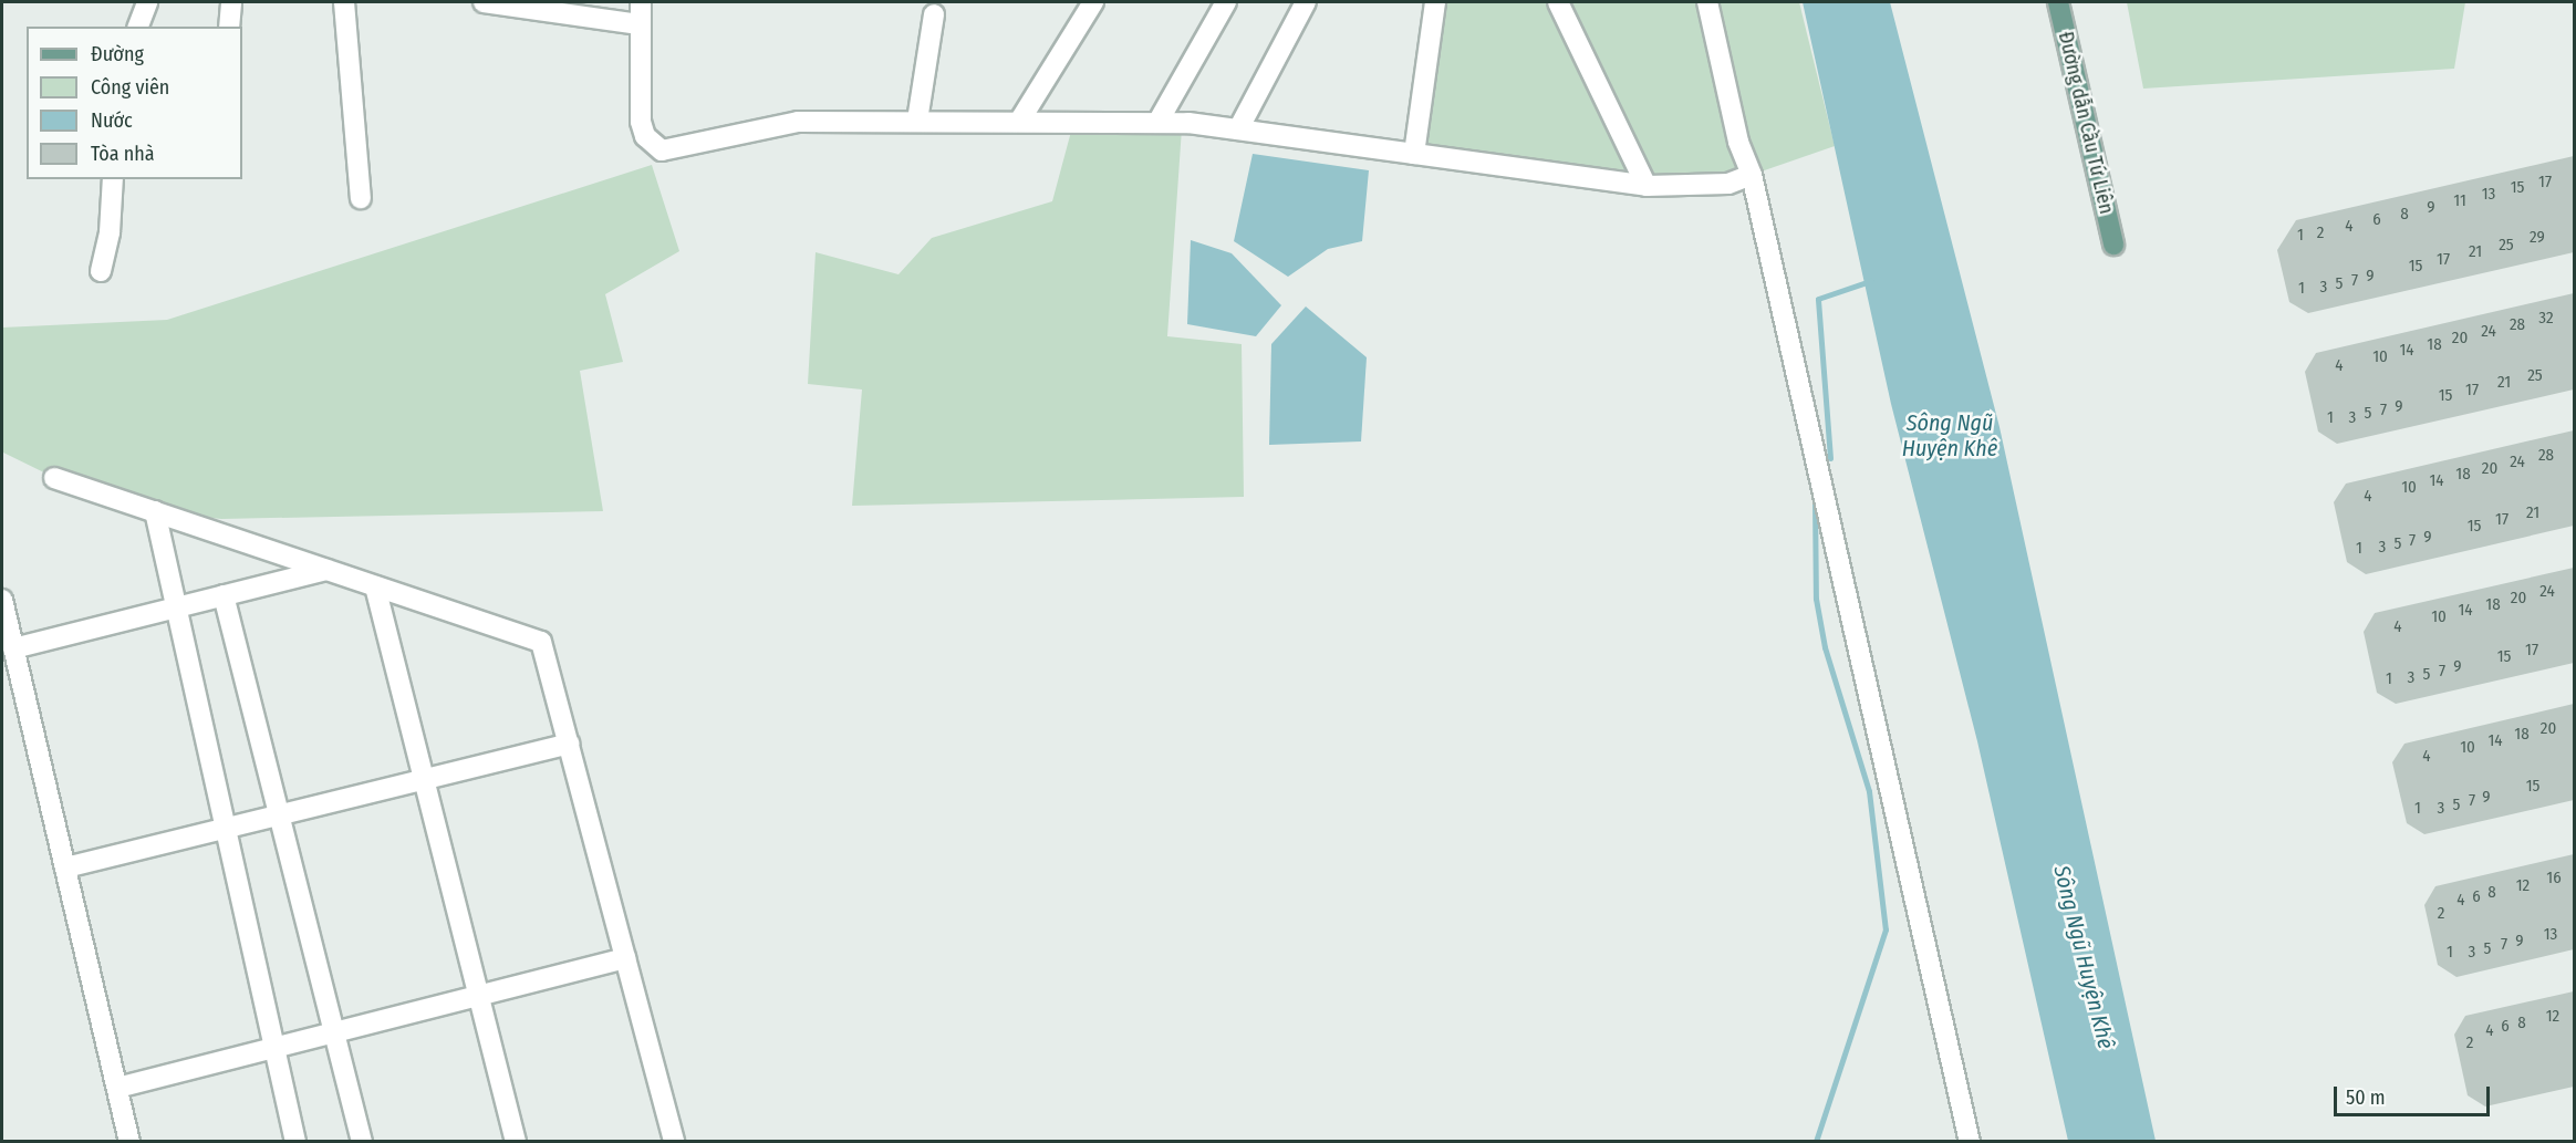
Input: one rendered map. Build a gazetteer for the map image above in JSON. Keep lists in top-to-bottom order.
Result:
{
  "streets": {
    "main road": ["Đường dẫn Cầu Tứ Liên"]
  },
  "water": ["Sông Ngũ Huyện Khê"],
  "house_numbers": [
    "17",
    "15",
    "13",
    "11",
    "9",
    "8",
    "6",
    "4",
    "2",
    "1",
    "29",
    "25",
    "21",
    "17",
    "15",
    "9",
    "7",
    "5",
    "3",
    "1",
    "32",
    "28",
    "24",
    "20",
    "18",
    "14",
    "10",
    "4",
    "25",
    "21",
    "17",
    "15",
    "9",
    "7",
    "5",
    "1",
    "3",
    "28",
    "24",
    "20",
    "18",
    "14",
    "10",
    "4",
    "21",
    "17",
    "15",
    "9",
    "7",
    "5",
    "3",
    "1",
    "24",
    "20",
    "18",
    "14",
    "10",
    "4",
    "17",
    "15",
    "9",
    "7",
    "5",
    "3",
    "1",
    "20",
    "18",
    "14",
    "10",
    "4",
    "15",
    "9",
    "7",
    "5",
    "1",
    "3",
    "16",
    "12",
    "8",
    "6",
    "4",
    "2",
    "13",
    "9",
    "7",
    "5",
    "1",
    "3",
    "12",
    "8",
    "6",
    "4",
    "2"
  ],
  "legend": [
    "Đường",
    "Công viên",
    "Nước",
    "Tòa nhà"
  ],
  "scale_bar": "50 m"
}
